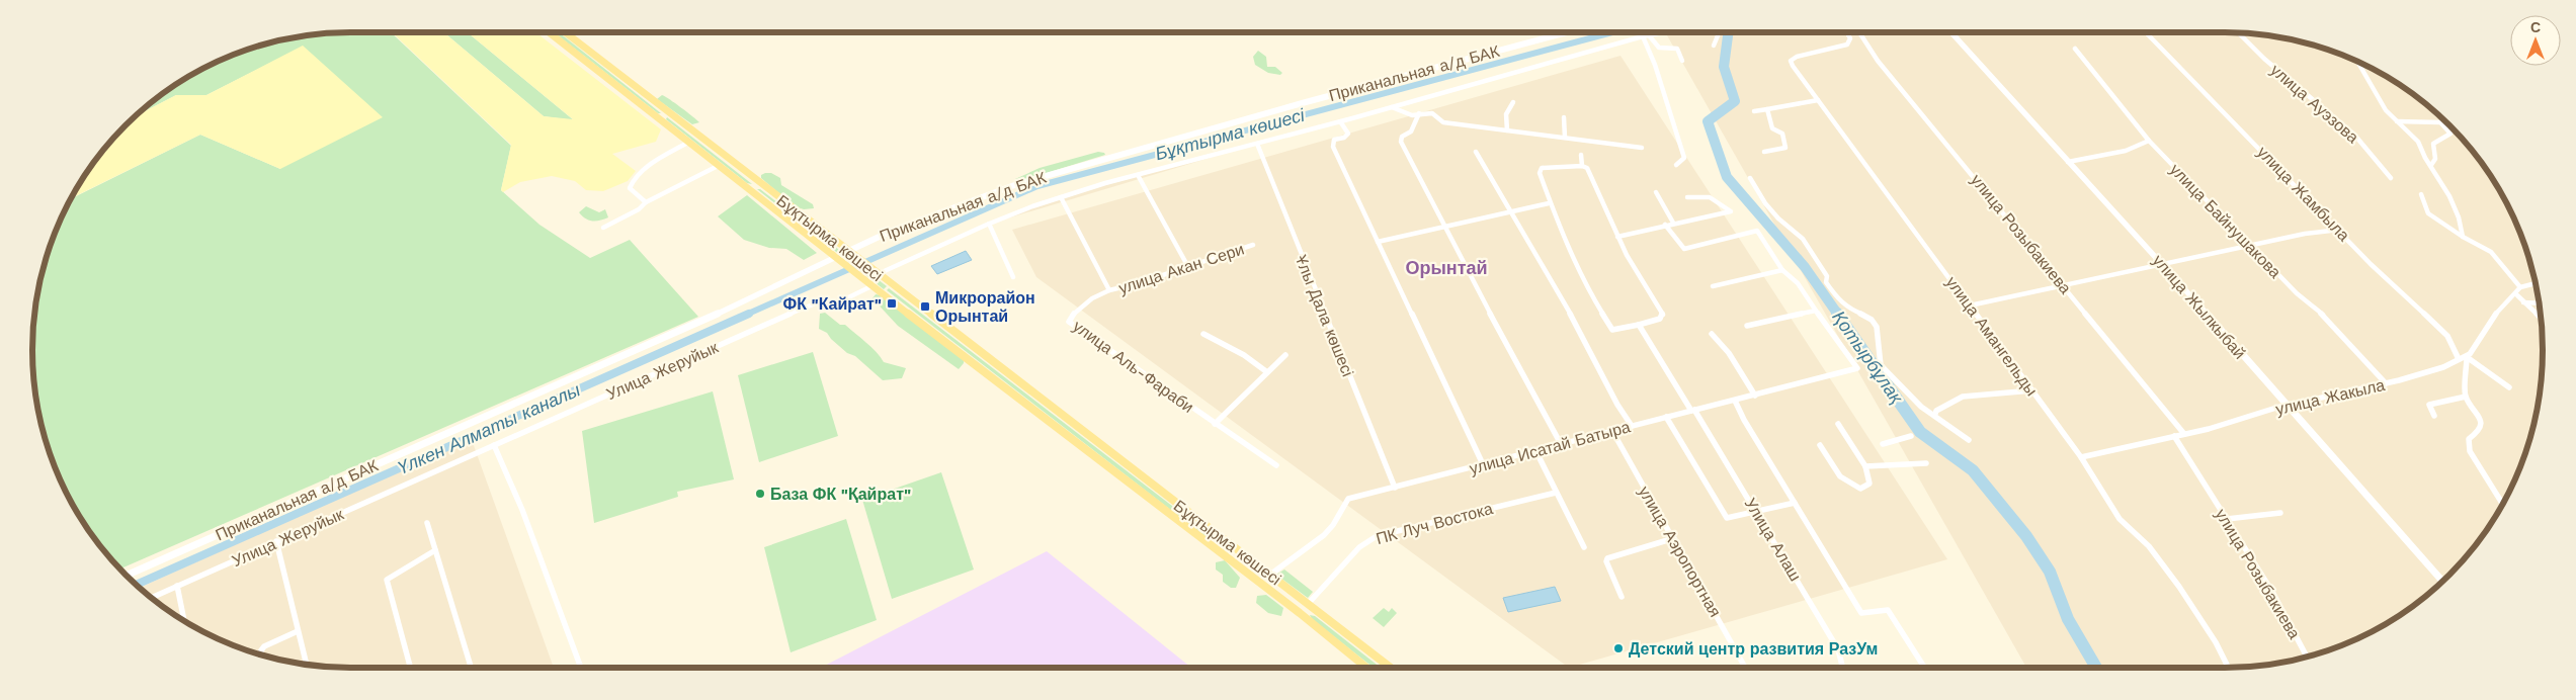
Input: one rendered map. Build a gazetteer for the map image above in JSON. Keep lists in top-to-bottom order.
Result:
{
  "streets": {
    "main road": ["Приканальная а/д БАК", "Бұқтырма көшесі"],
    "street": [
      "улица Ауэзова",
      "улица Жамбыла",
      "улица Байнушакова",
      "улица Розыбакиева",
      "улица Акан Сери",
      "улица Жылкыбай",
      "Ұлы Дала көшесі",
      "улица Амангельды",
      "улица Аль-Фараби",
      "Улица Жеруйык",
      "улица Жакыла",
      "улица Исатай Батыра",
      "ПК Луч Востока",
      "Улица Алаш",
      "улица Аэропортная"
    ]
  },
  "crossings": [
    ["Приканальная а/д БАК", "Бұқтырма көшесі"],
    ["улица Жамбыла", "улица Жакыла"],
    ["улица Байнушакова", "улица Жакыла"],
    ["улица Розыбакиева", "улица Жакыла"],
    ["Бұқтырма көшесі", "Улица Жеруйык"],
    ["Бұқтырма көшесі", "улица Исатай Батыра"],
    ["Бұқтырма көшесі", "ПК Луч Востока"],
    ["улица Акан Сери", "улица Аль-Фараби"],
    ["улица Жылкыбай", "улица Жакыла"],
    ["Ұлы Дала көшесі", "улица Исатай Батыра"],
    ["улица Амангельды", "улица Жакыла"],
    ["улица Исатай Батыра", "Улица Алаш"],
    ["улица Исатай Батыра", "улица Аэропортная"]
  ],
  "districts": ["Орынтай"],
  "water": ["Бұқтырма көшесі", "Қотырбұлақ", "Үлкен Алматы каналы"],
  "places": {
    "transit": ["ФК \"Кайрат\"", "Микрорайон Орынтай"],
    "other": ["База ФК \"Қайрат\"", "Детский центр развития РазУм"]
  },
  "north": "top"
}
